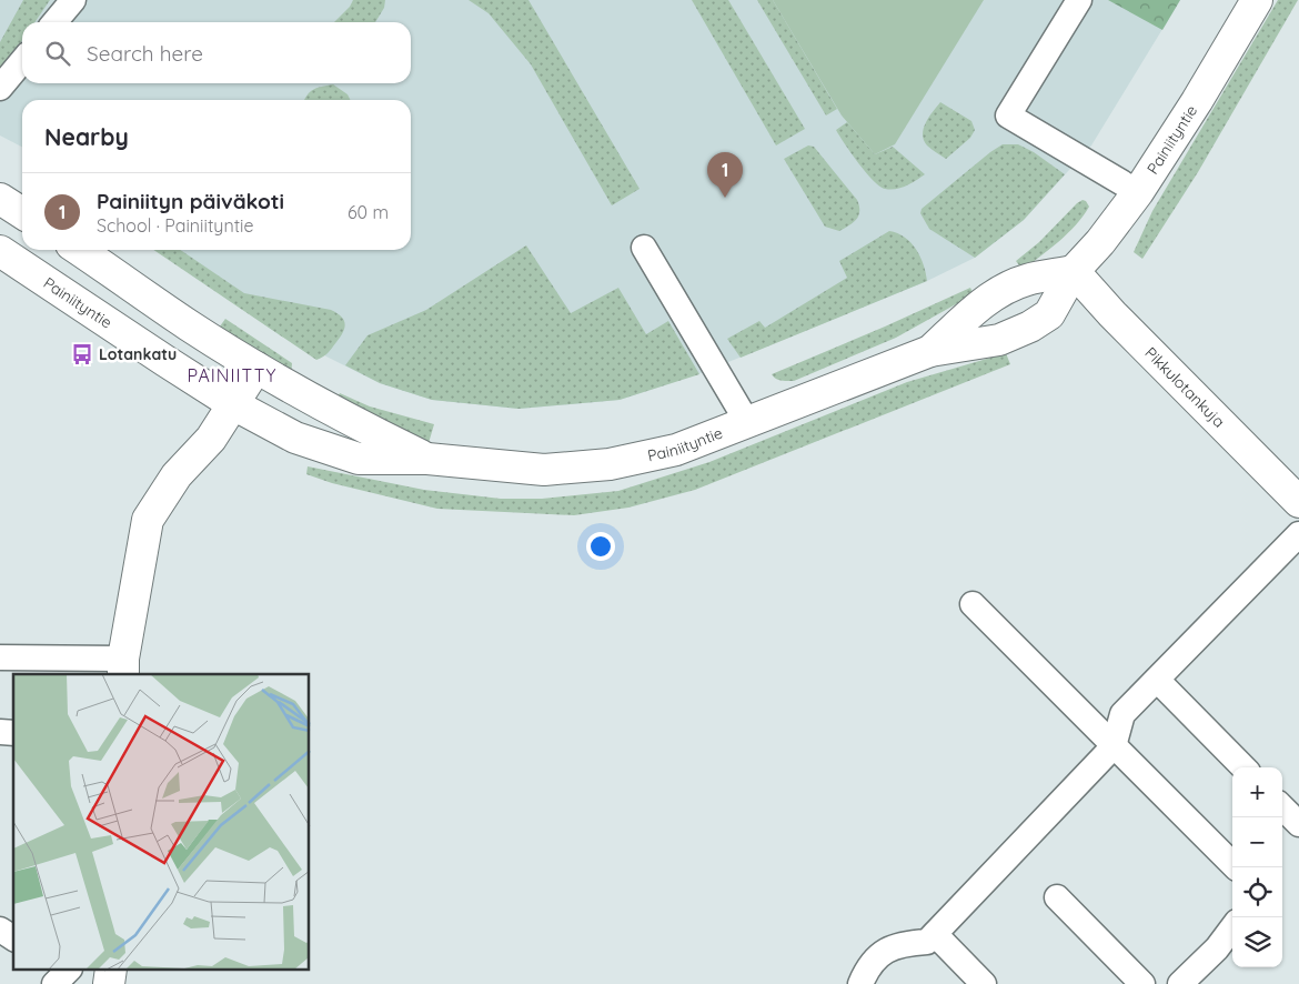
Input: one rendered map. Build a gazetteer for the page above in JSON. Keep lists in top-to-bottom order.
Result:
{
  "streets": {
    "street": ["Painiityntie", "Pikkulotankuja"]
  },
  "crossings": [
    ["Painiityntie", "Pikkulotankuja"]
  ],
  "districts": ["PAINIITTY"],
  "places": {
    "bus stop": ["Lotankatu"]
  },
  "page": {
    "search": "Search here",
    "heading": "Nearby",
    "pins": "1",
    "list": [
      {
        "mark": "1",
        "name": "Painiityn päiväkoti",
        "note": "School · Painiityntie",
        "value": "60 m"
      }
    ],
    "map_buttons": ["+", "−"]
  }
}
